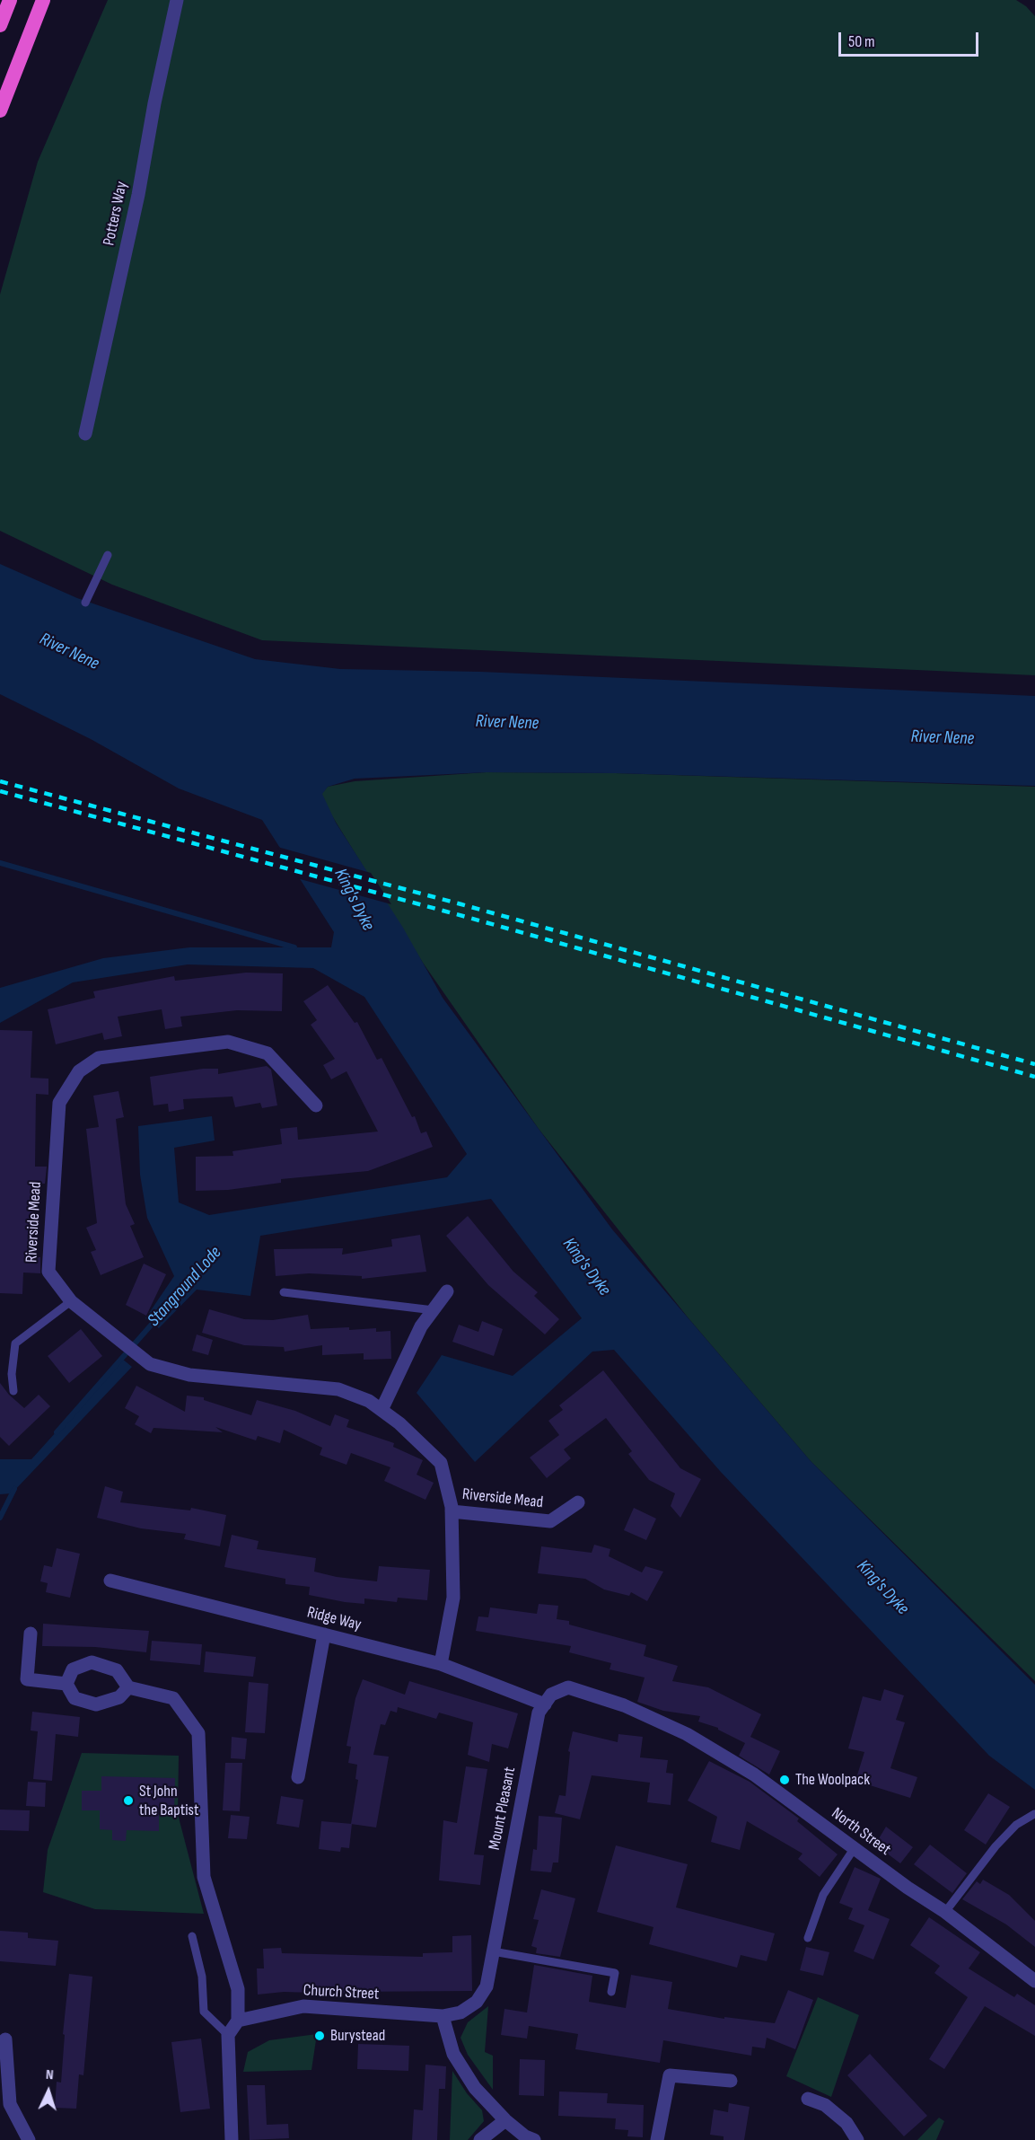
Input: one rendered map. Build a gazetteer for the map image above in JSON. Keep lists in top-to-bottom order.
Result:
{
  "streets": {
    "street": [
      "Potters Way",
      "Riverside Mead",
      "Ridge Way",
      "Mount Pleasant",
      "North Street",
      "Church Street"
    ]
  },
  "crossings": [
    ["Riverside Mead", "Ridge Way"],
    ["Ridge Way", "Mount Pleasant"],
    ["Ridge Way", "North Street"],
    ["Mount Pleasant", "North Street"],
    ["Mount Pleasant", "Church Street"]
  ],
  "water": ["River Nene", "King's Dyke", "Stanground Lode"],
  "places": ["The Woolpack", "St John the Baptist", "Burystead"],
  "scale_bar": "50 m",
  "north": "top"
}
